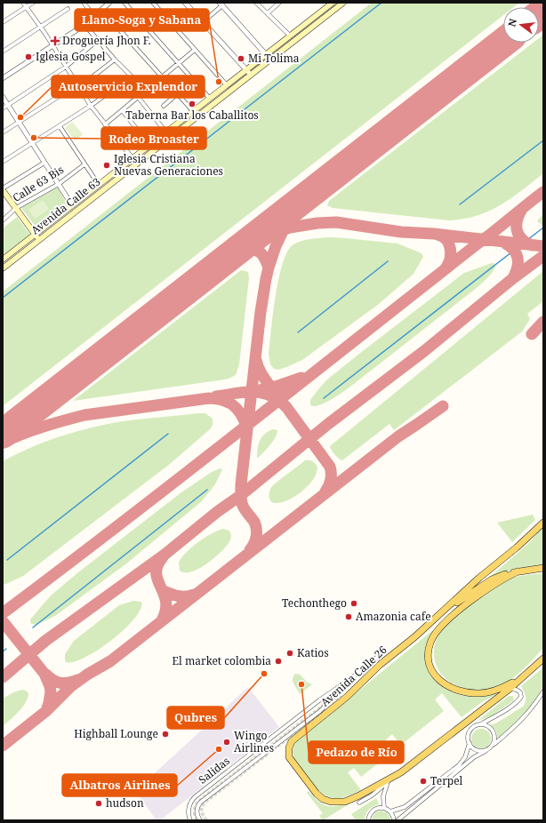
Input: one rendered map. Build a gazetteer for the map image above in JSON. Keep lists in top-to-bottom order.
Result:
{
  "streets": {
    "main road": ["Avenida Calle 63", "Avenida Calle 26"],
    "street": ["Calle 63 Bis", "Salidas"]
  },
  "places": {
    "health": ["Droguería Jhon F."],
    "other": [
      "Iglesia Gospel",
      "Mi Tolima",
      "Llano-Soga y Sabana",
      "Taberna Bar los Caballitos",
      "Autoservicio Explendor",
      "Rodeo Broaster",
      "Iglesia Cristiana Nuevas Generaciones",
      "Techonthego",
      "Amazonia cafe",
      "Katios",
      "El market colombia",
      "Qubres",
      "Pedazo de Río",
      "Highball Lounge",
      "Wingo Airlines",
      "Albatros Airlines",
      "Terpel",
      "hudson"
    ]
  },
  "north": "left"
}
